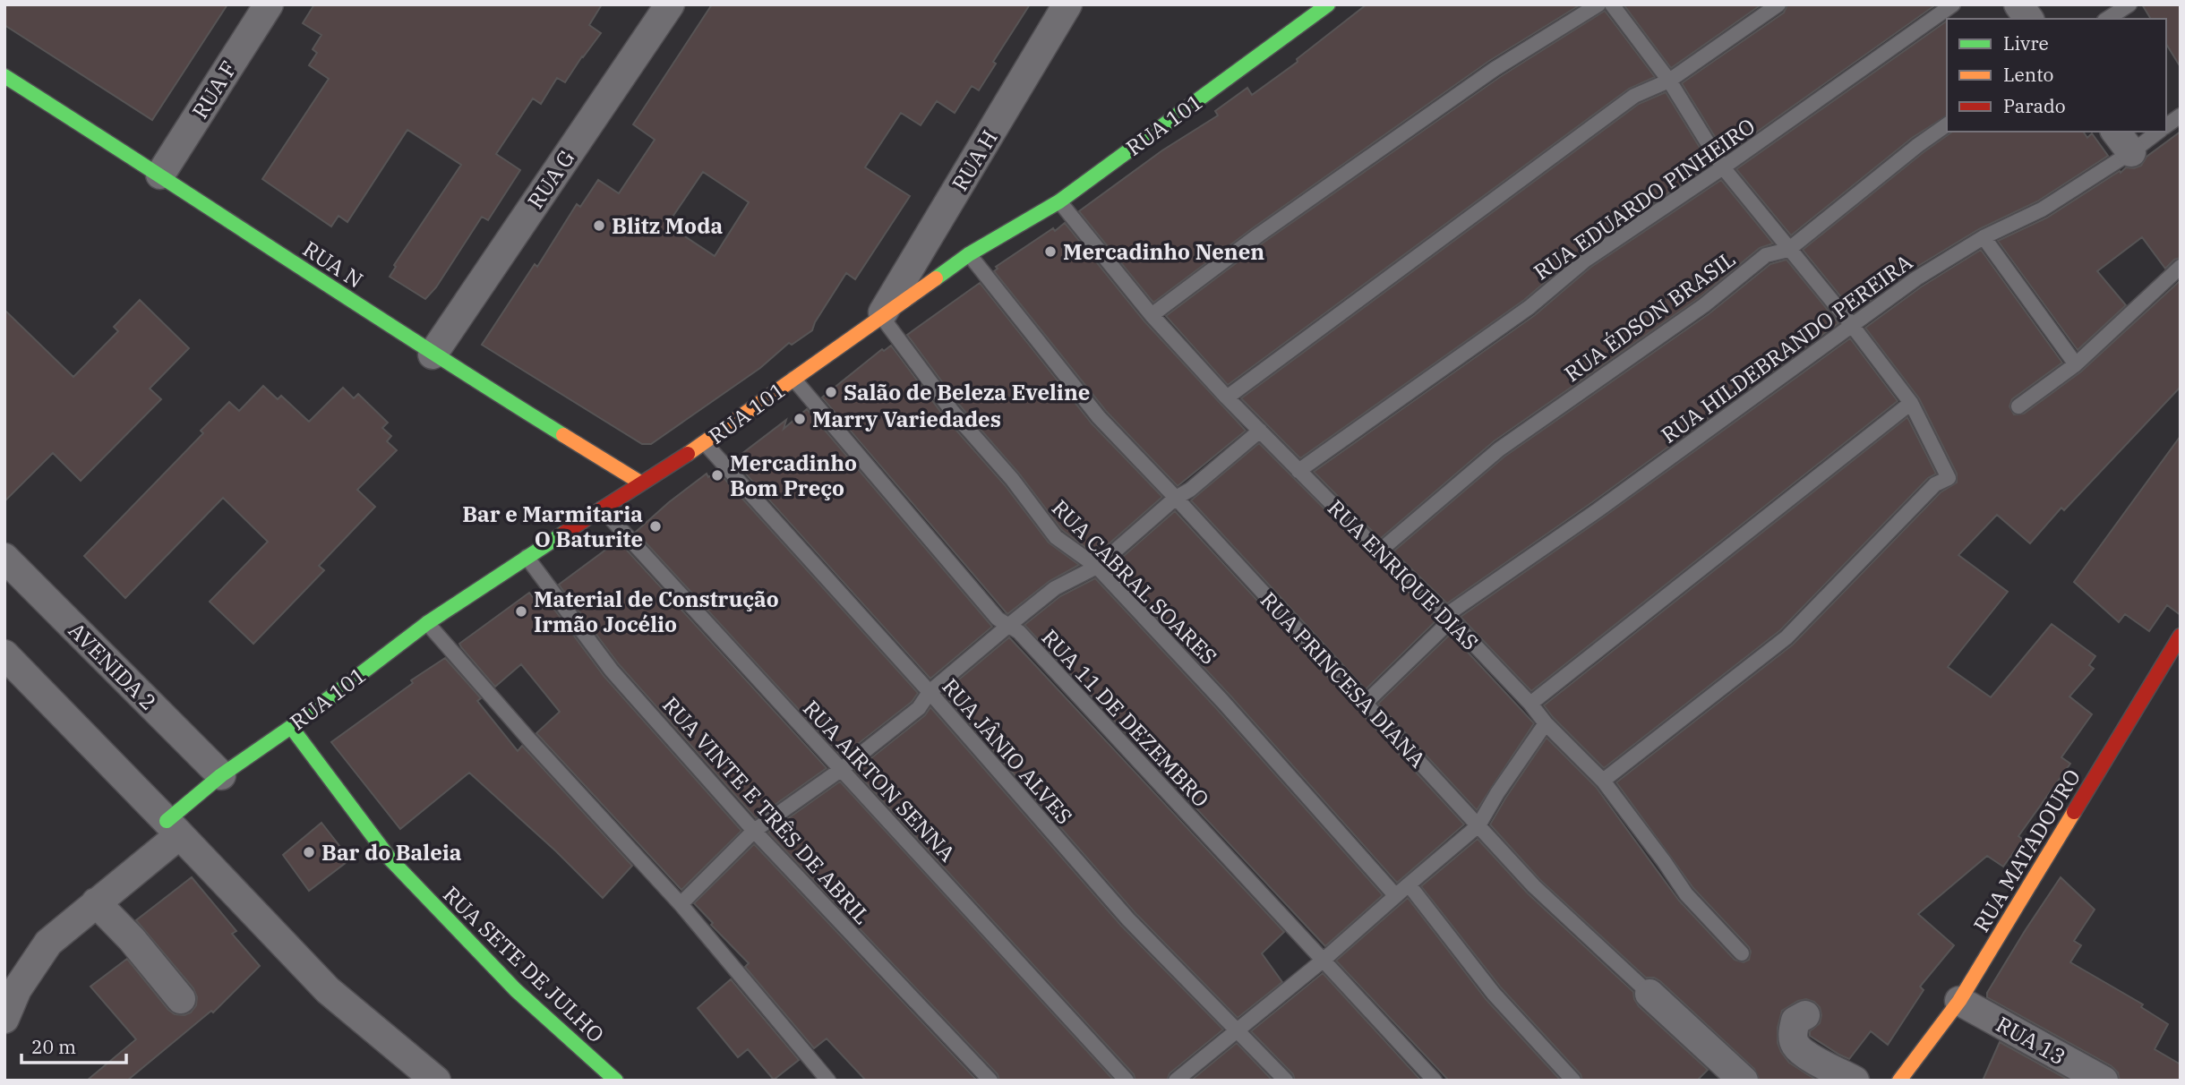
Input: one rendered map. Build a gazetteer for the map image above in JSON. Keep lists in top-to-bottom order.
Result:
{
  "streets": {
    "street": [
      "RUA F",
      "RUA 101",
      "RUA H",
      "RUA G",
      "RUA N",
      "AVENIDA 2",
      "RUA PRINCESA DIANA",
      "RUA MATADOURO",
      "RUA SETE DE JULHO",
      "RUA 13"
    ],
    "lane": [
      "RUA EDUARDO PINHEIRO",
      "RUA ÉDSON BRASIL",
      "RUA HILDEBRANDO PEREIRA",
      "RUA ENRIQUE DIAS",
      "RUA CABRAL SOARES",
      "RUA 11 DE DEZEMBRO",
      "RUA JÂNIO ALVES",
      "RUA AIRTON SENNA",
      "RUA VINTE E TRÊS DE ABRIL"
    ]
  },
  "crossings": [
    ["RUA F", "RUA N"],
    ["RUA 101", "RUA H"],
    ["RUA 101", "RUA N"],
    ["RUA 101", "RUA ENRIQUE DIAS"],
    ["RUA 101", "RUA CABRAL SOARES"],
    ["RUA 101", "AVENIDA 2"],
    ["RUA 101", "RUA PRINCESA DIANA"],
    ["RUA 101", "RUA 11 DE DEZEMBRO"],
    ["RUA 101", "RUA JÂNIO ALVES"],
    ["RUA 101", "RUA AIRTON SENNA"],
    ["RUA 101", "RUA VINTE E TRÊS DE ABRIL"],
    ["RUA 101", "RUA SETE DE JULHO"],
    ["RUA H", "RUA CABRAL SOARES"],
    ["RUA G", "RUA N"],
    ["RUA EDUARDO PINHEIRO", "RUA ENRIQUE DIAS"],
    ["RUA ÉDSON BRASIL", "RUA ENRIQUE DIAS"],
    ["RUA HILDEBRANDO PEREIRA", "RUA ENRIQUE DIAS"],
    ["RUA HILDEBRANDO PEREIRA", "RUA PRINCESA DIANA"],
    ["RUA MATADOURO", "RUA 13"]
  ],
  "places": [
    "Blitz Moda",
    "Mercadinho Nenen",
    "Salão de Beleza Eveline",
    "Marry Variedades",
    "Mercadinho Bom Preço",
    "Bar e Marmitaria O Baturite",
    "Material de Construção Irmão Jocélio",
    "Bar do Baleia"
  ],
  "legend": ["Livre", "Lento", "Parado"],
  "scale_bar": "20 m"
}
